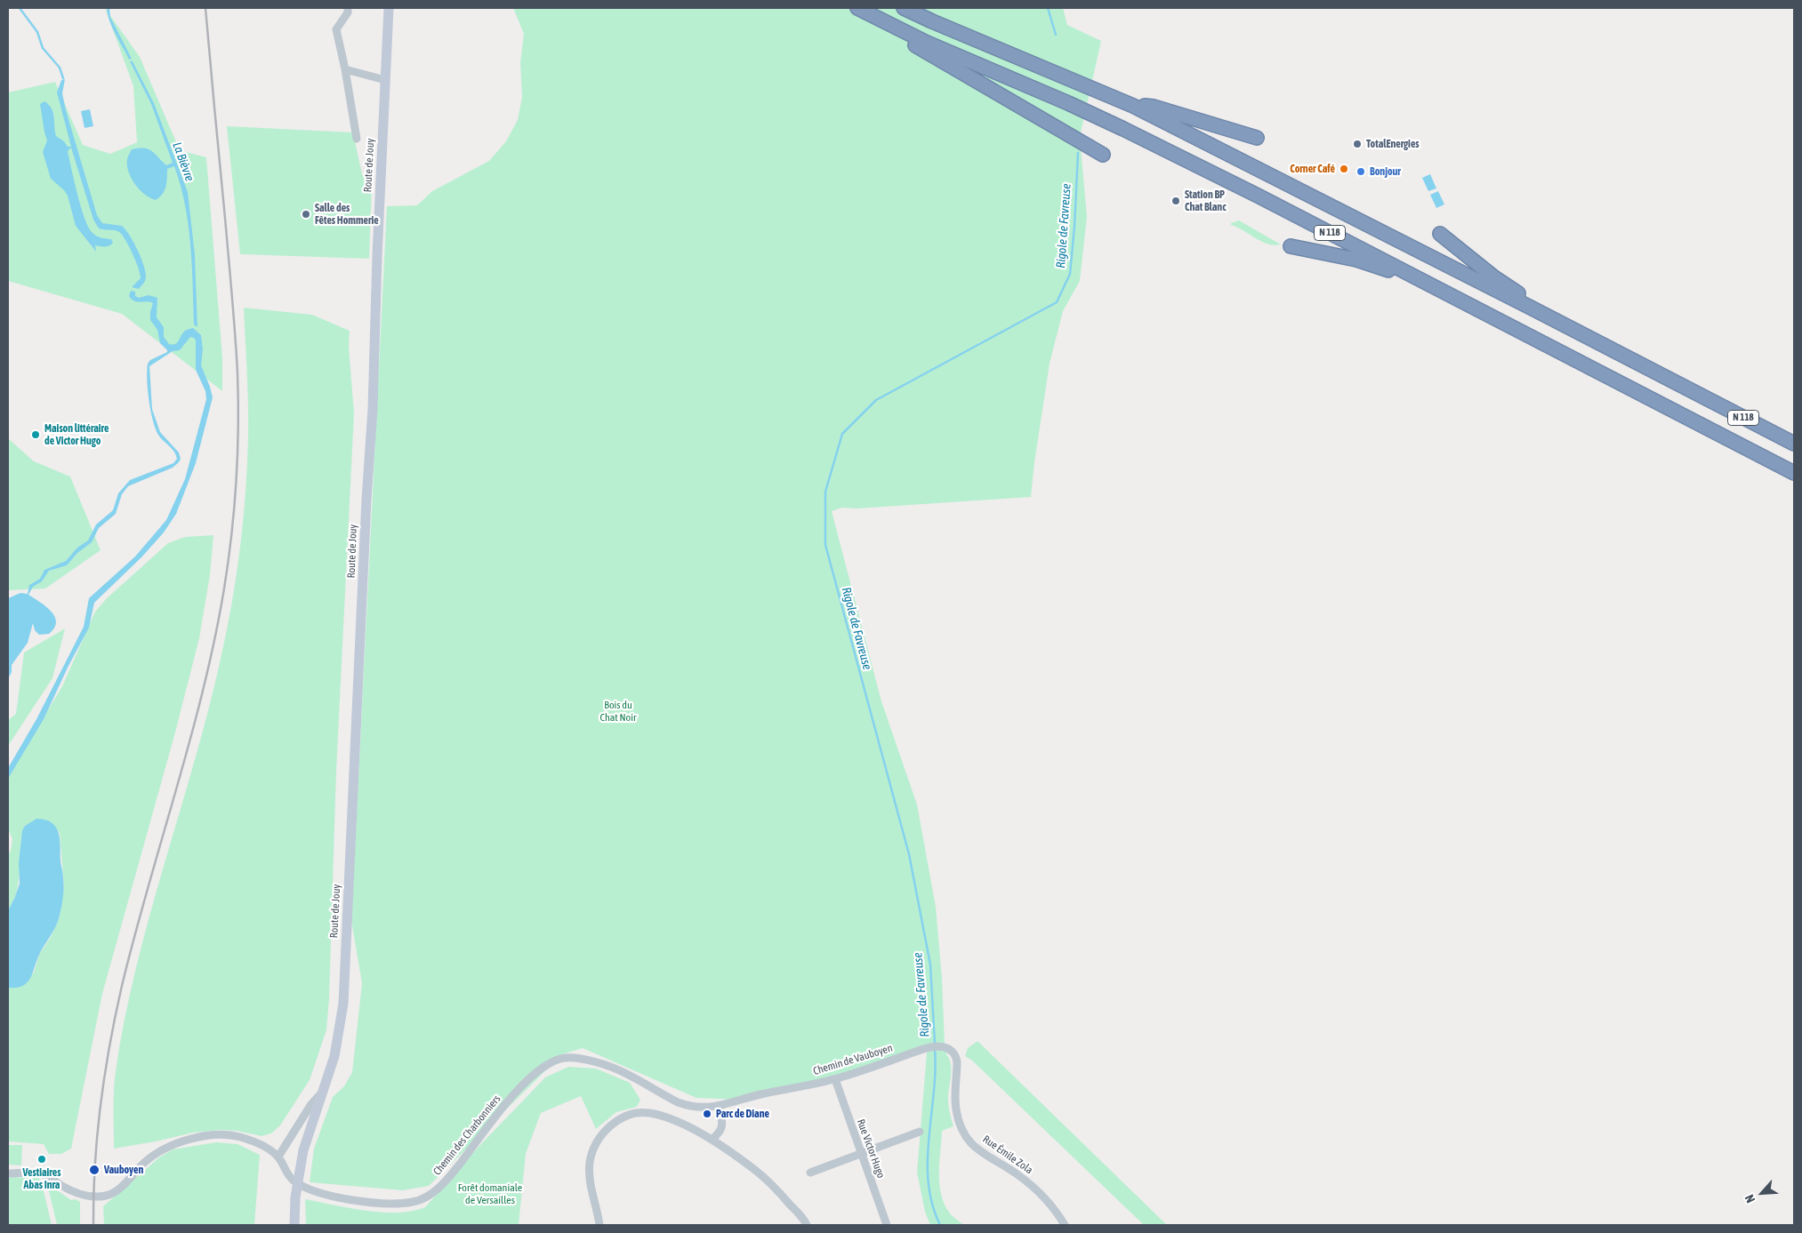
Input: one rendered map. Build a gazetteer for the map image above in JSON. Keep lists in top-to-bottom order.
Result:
{
  "streets": {
    "highway": ["N 118"],
    "main road": ["Route de Jouy"],
    "street": [
      "Chemin de Vauboyen",
      "Chemin des Charbonniers",
      "Rue Victor Hugo",
      "Rue Émile Zola"
    ]
  },
  "crossings": [
    ["Route de Jouy", "Chemin des Charbonniers"],
    ["Chemin de Vauboyen", "Chemin des Charbonniers"],
    ["Chemin de Vauboyen", "Rue Victor Hugo"],
    ["Chemin de Vauboyen", "Rue Émile Zola"]
  ],
  "water": ["La Bièvre", "Rigole de Favreuse"],
  "parks": ["Bois du Chat Noir", "Forêt domaniale de Versailles"],
  "places": [
    "TotalEnergies",
    "Corner Café",
    "Bonjour",
    "Station BP Chat Blanc",
    "Salle des Fêtes Hommerie",
    "Maison littéraire de Victor Hugo",
    "Parc de Diane",
    "Vestiaires Abas Inra",
    "Vauboyen"
  ],
  "north": "bottom left"
}
